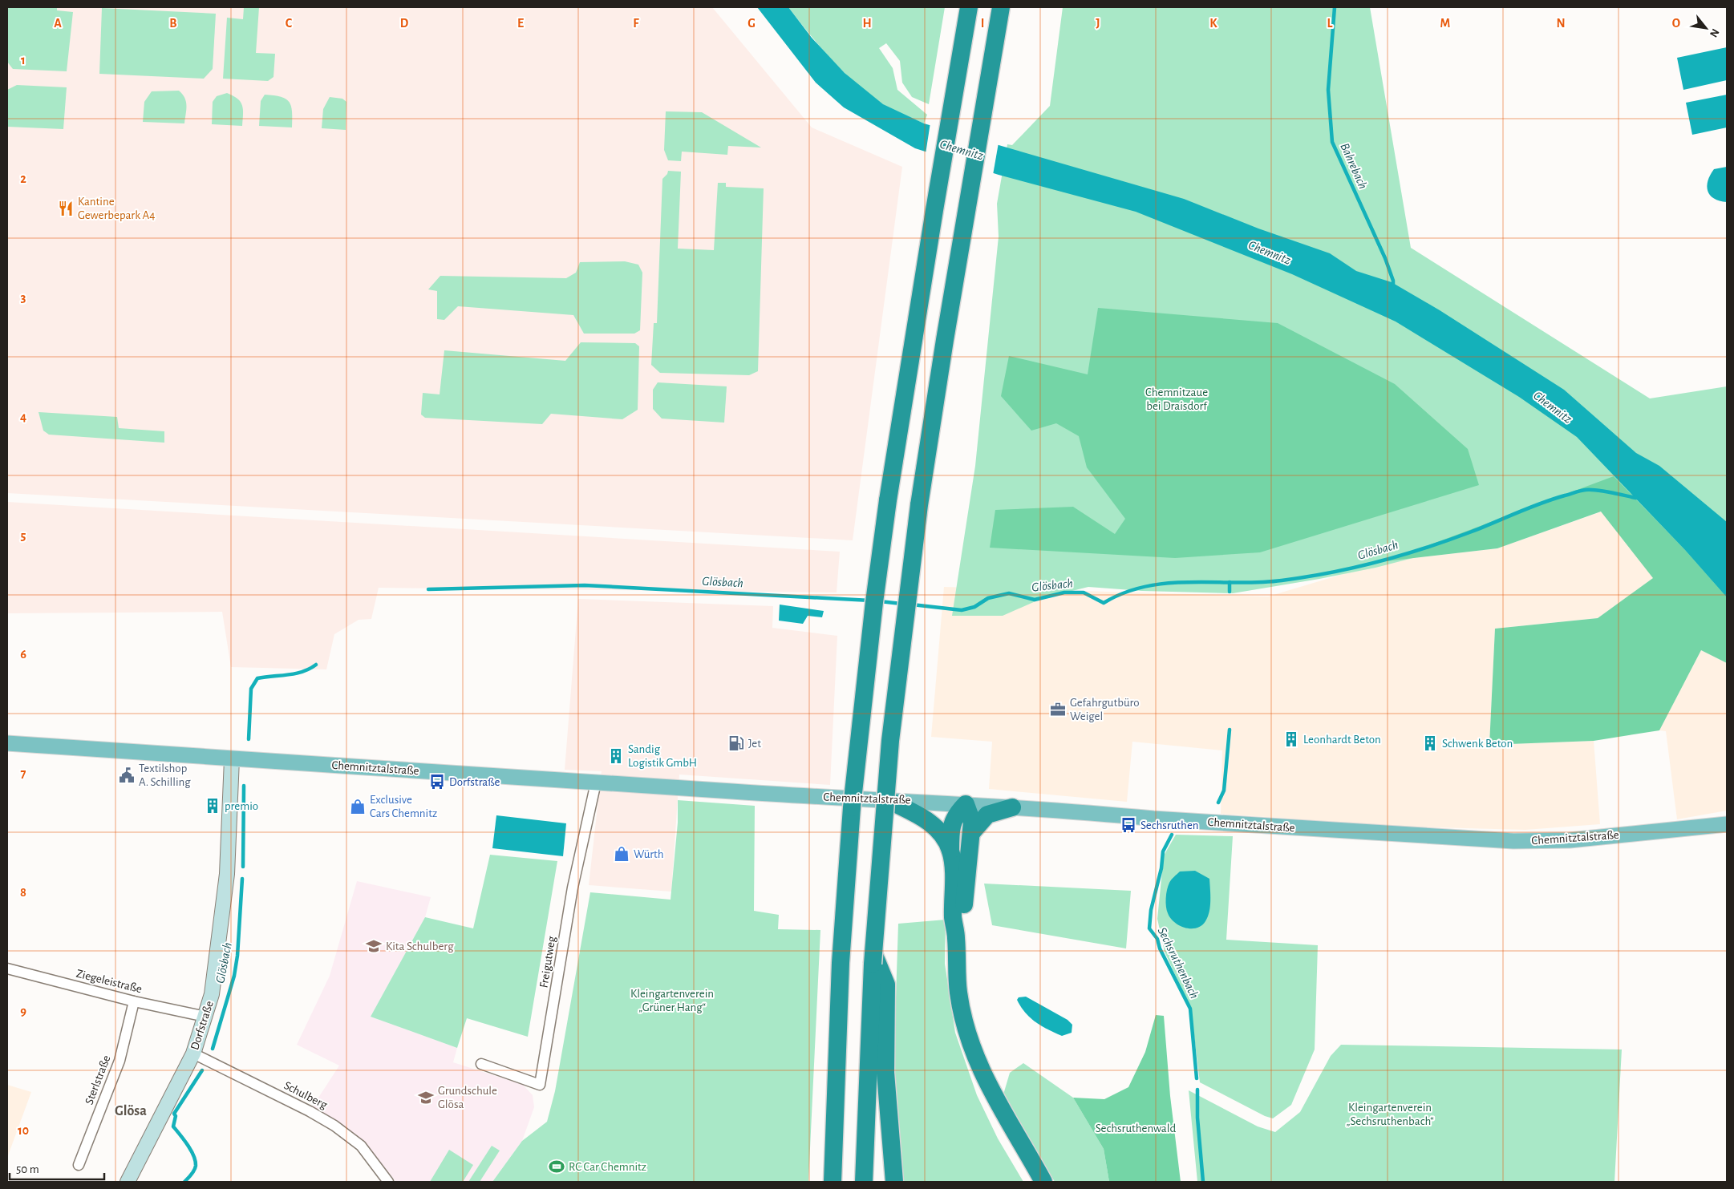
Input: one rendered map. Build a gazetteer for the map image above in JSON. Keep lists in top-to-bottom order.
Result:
{
  "streets": {
    "main road": ["Chemnitztalstraße"],
    "street": [
      "Freigutweg",
      "Ziegeleistraße",
      "Dorfstraße",
      "Sterlstraße",
      "Schulberg"
    ]
  },
  "crossings": [
    ["Chemnitztalstraße", "Freigutweg"],
    ["Chemnitztalstraße", "Dorfstraße"],
    ["Ziegeleistraße", "Dorfstraße"],
    ["Ziegeleistraße", "Sterlstraße"],
    ["Dorfstraße", "Schulberg"]
  ],
  "districts": ["Glösa"],
  "water": [
    "Chemnitz",
    "Bahrebach",
    "Glösbach",
    "Sechsruthenbach"
  ],
  "parks": [
    "Chemnitzaue bei Draisdorf",
    "Kleingartenverein „Grüner Hang“",
    "Kleingartenverein „Sechsruthenbach“",
    "Sechsruthenwald"
  ],
  "places": {
    "restaurant": ["Kantine Gewerbepark A4"],
    "office": ["Gefahrgutbüro Weigel"],
    "building": [
      "Leonhardt Beton",
      "Schwenk Beton",
      "Sandig Logistik GmbH",
      "premio"
    ],
    "fuel station": ["Jet"],
    "public building": ["Textilshop A. Schilling"],
    "bus stop": ["Dorfstraße", "Sechsruthen"],
    "shop": ["Exclusive Cars Chemnitz", "Würth"],
    "school or university": ["Kita Schulberg", "Grundschule Glösa"],
    "sports": ["RC Car Chemnitz"]
  },
  "scale_bar": "50 m",
  "north": "bottom right",
  "grid": {
    "columns": [
      "A",
      "B",
      "C",
      "D",
      "E",
      "F",
      "G",
      "H",
      "I",
      "J",
      "K",
      "L",
      "M",
      "N",
      "O"
    ],
    "rows": [
      "1",
      "2",
      "3",
      "4",
      "5",
      "6",
      "7",
      "8",
      "9",
      "10"
    ]
  }
}
